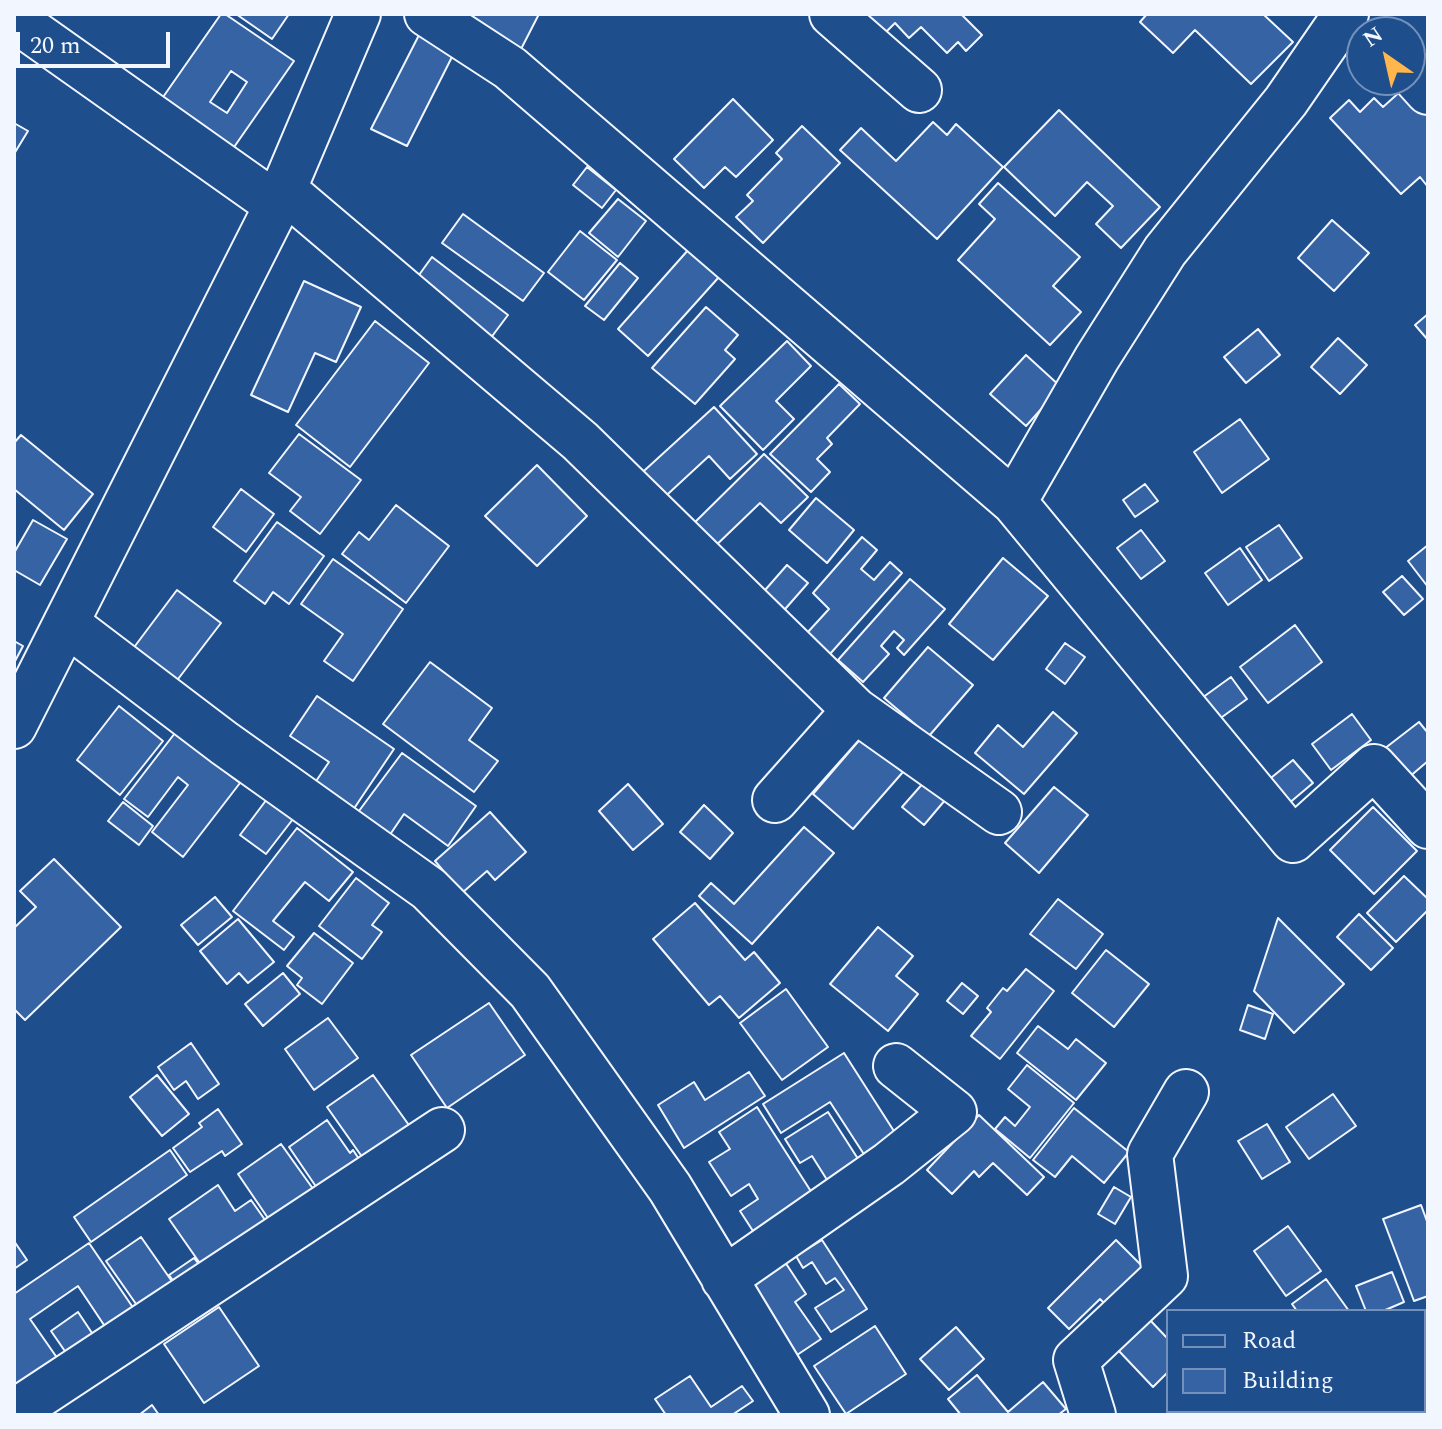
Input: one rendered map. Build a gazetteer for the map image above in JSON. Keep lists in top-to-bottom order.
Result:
{
  "legend": ["Road", "Building"],
  "scale_bar": "20 m",
  "north": "top left"
}
